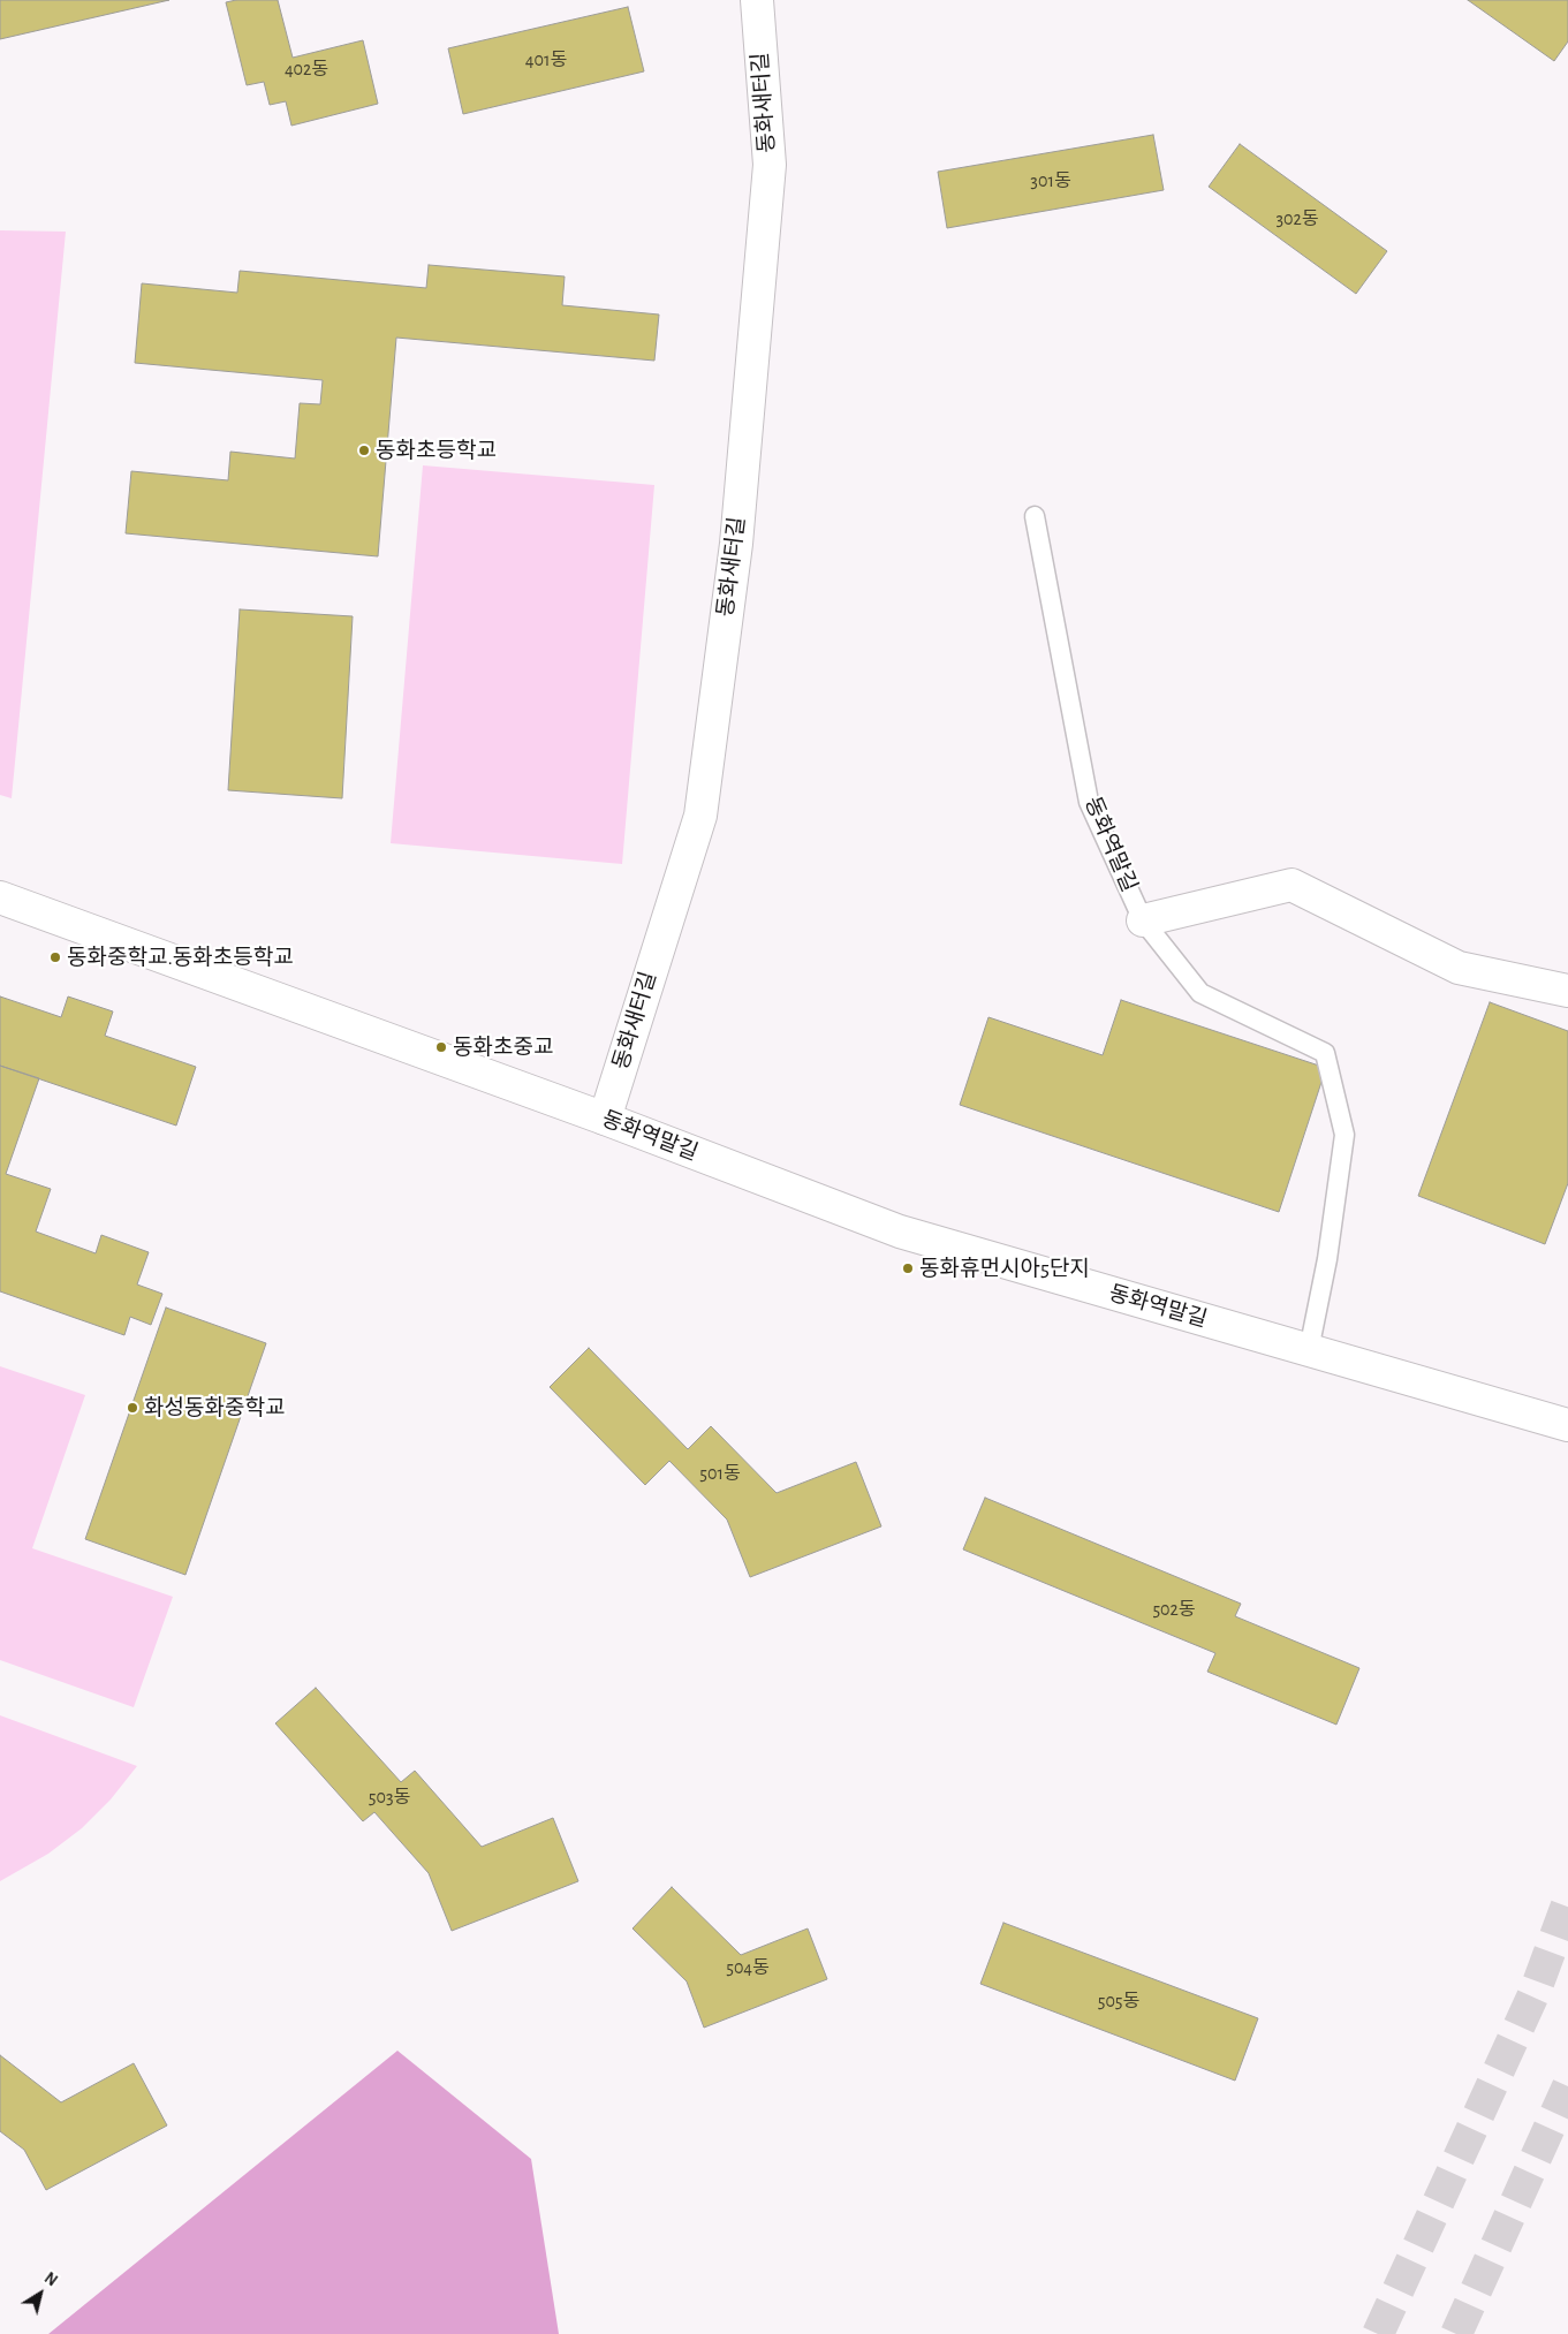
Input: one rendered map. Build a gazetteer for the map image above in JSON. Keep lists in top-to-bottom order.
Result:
{
  "streets": {
    "street": ["동화새터길", "동화역말길"]
  },
  "crossings": [
    ["동화새터길", "동화역말길"]
  ],
  "places": [
    "동화초등학교",
    "동화중학교.동화초등학교",
    "동화초중교",
    "동화휴먼시아5단지",
    "화성동화중학교"
  ],
  "house_numbers": [
    "401동",
    "402동",
    "301동",
    "302동",
    "501동",
    "502동",
    "503동",
    "504동",
    "505동"
  ],
  "north": "top right"
}
